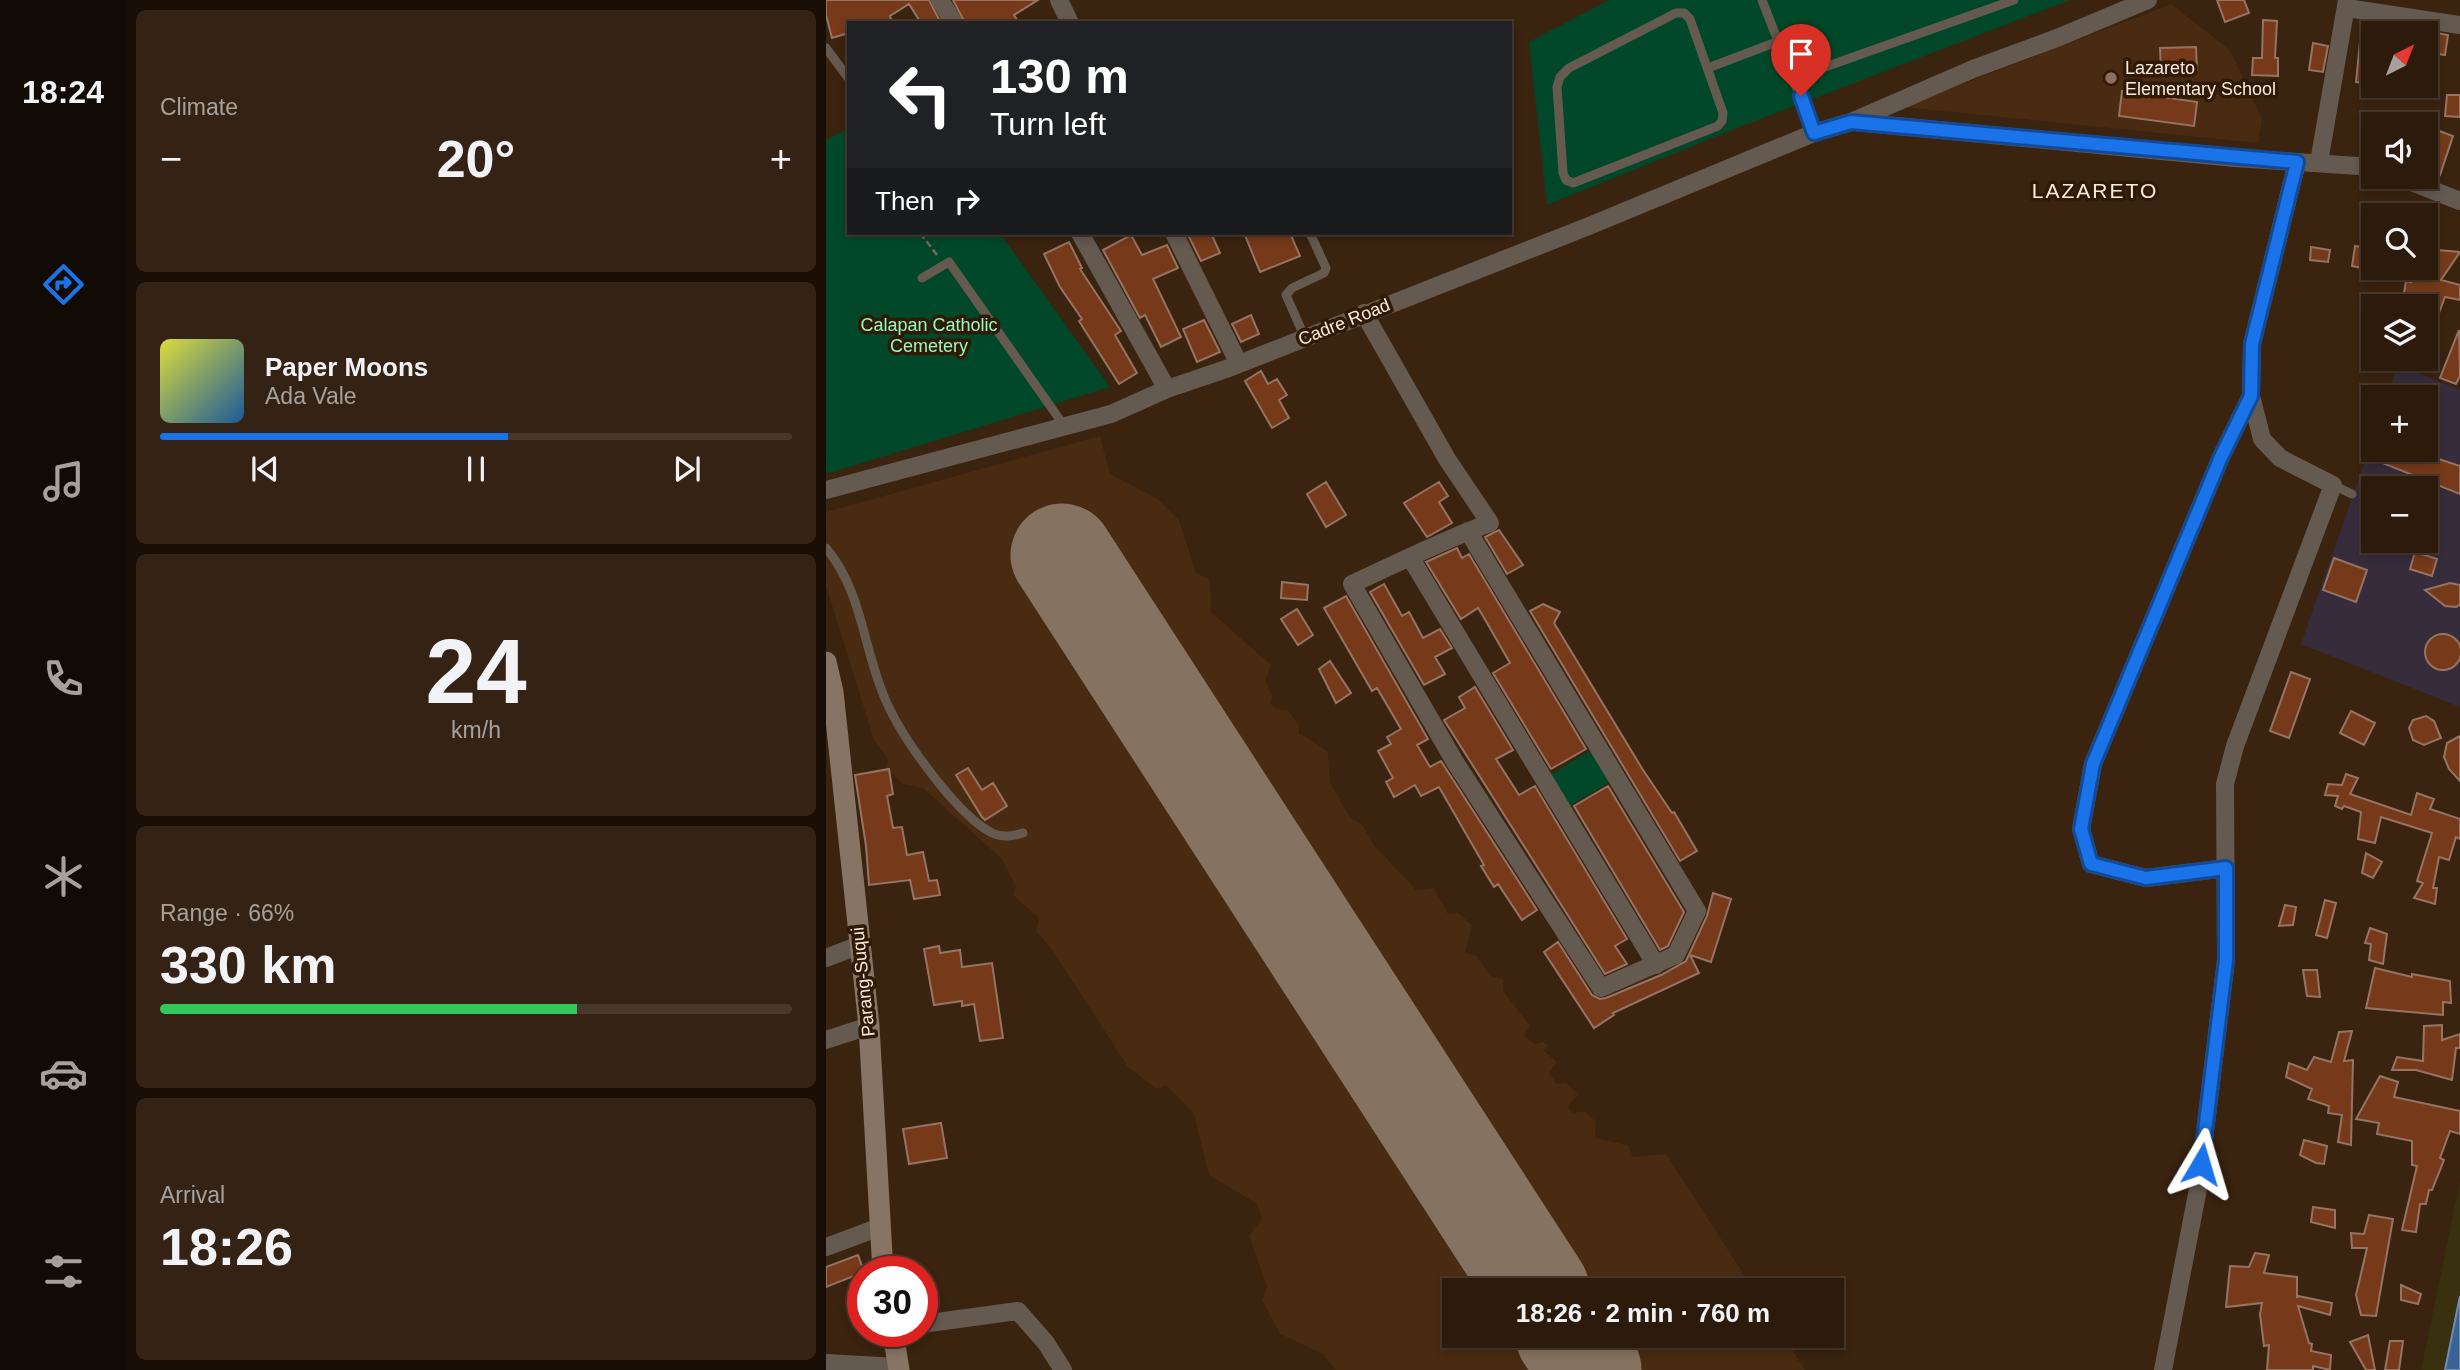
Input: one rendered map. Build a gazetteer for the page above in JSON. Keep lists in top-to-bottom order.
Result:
{
  "streets": {
    "main road": ["Parang-Suqui"],
    "street": ["Cadre Road"]
  },
  "districts": ["LAZARETO"],
  "parks": ["Calapan Catholic Cemetery"],
  "places": ["Lazareto Elementary School"],
  "north": "top right",
  "page": {
    "tabs": "18:24",
    "tile": [
      "Climate",
      ["24", "km/h"],
      ["Range · 66%", "330 km"],
      ["Arrival", "18:26"]
    ],
    "map_buttons": ["+", "−"],
    "turn": ["130 m", "Turn left"],
    "heat": ["−", "20°", "+"],
    "then": "Then",
    "song": ["Paper Moons", "Ada Vale"],
    "limit": "30",
    "trip": "18:26 · 2 min · 760 m"
  }
}
